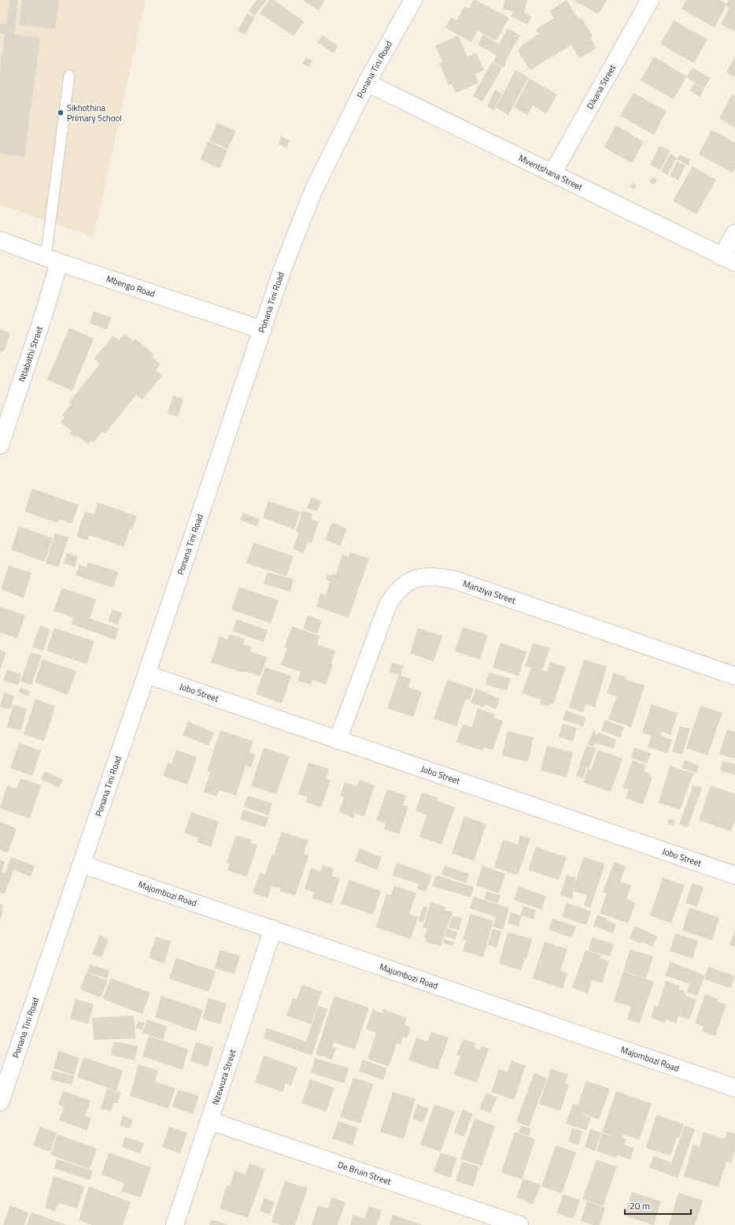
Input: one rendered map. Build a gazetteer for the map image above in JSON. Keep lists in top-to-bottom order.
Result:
{
  "streets": {
    "street": [
      "Ponana Tini Road",
      "Dikana Street",
      "Mventshana Street",
      "Mbengo Road",
      "Ntlabathi Street",
      "Manziya Street",
      "Jobo Street",
      "Majombozi Road",
      "Nzewuza Street",
      "De Bruin Street"
    ]
  },
  "crossings": [
    ["Ponana Tini Road", "Mventshana Street"],
    ["Ponana Tini Road", "Mbengo Road"],
    ["Ponana Tini Road", "Jobo Street"],
    ["Ponana Tini Road", "Majombozi Road"],
    ["Dikana Street", "Mventshana Street"],
    ["Mbengo Road", "Ntlabathi Street"],
    ["Manziya Street", "Jobo Street"],
    ["Majombozi Road", "Nzewuza Street"],
    ["Nzewuza Street", "De Bruin Street"]
  ],
  "places": ["Sikhothina Primary School"],
  "scale_bar": "20 m"
}
